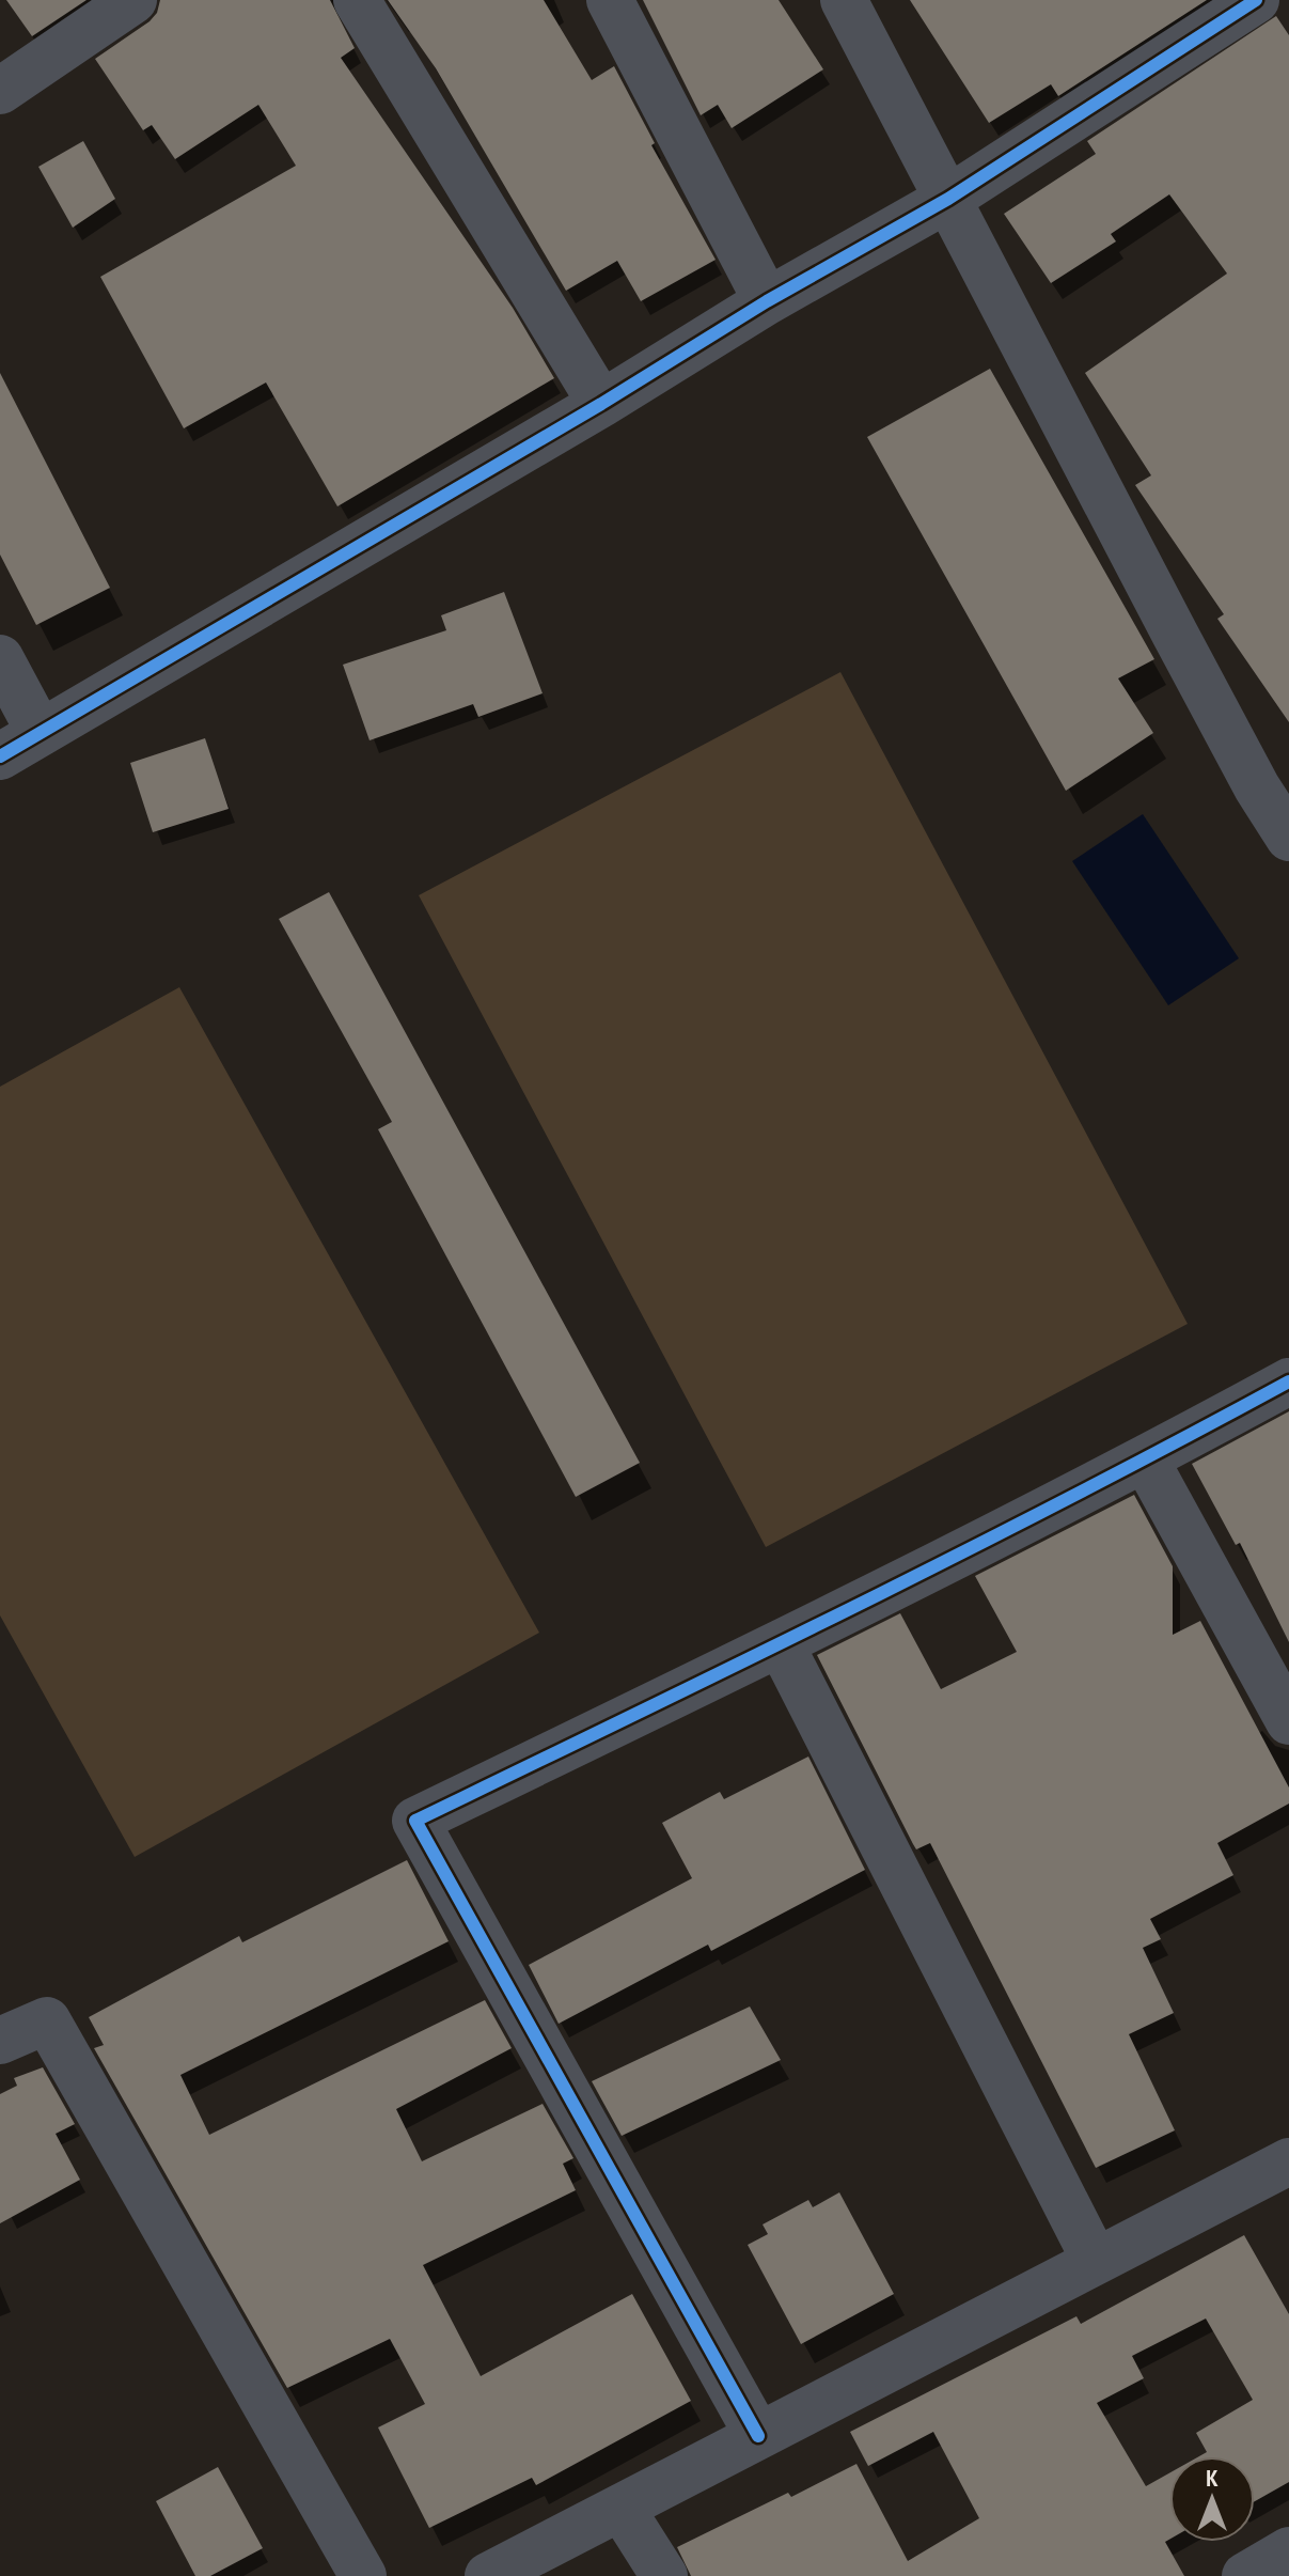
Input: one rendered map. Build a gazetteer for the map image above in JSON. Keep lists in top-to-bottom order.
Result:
{
  "north": "top"
}
